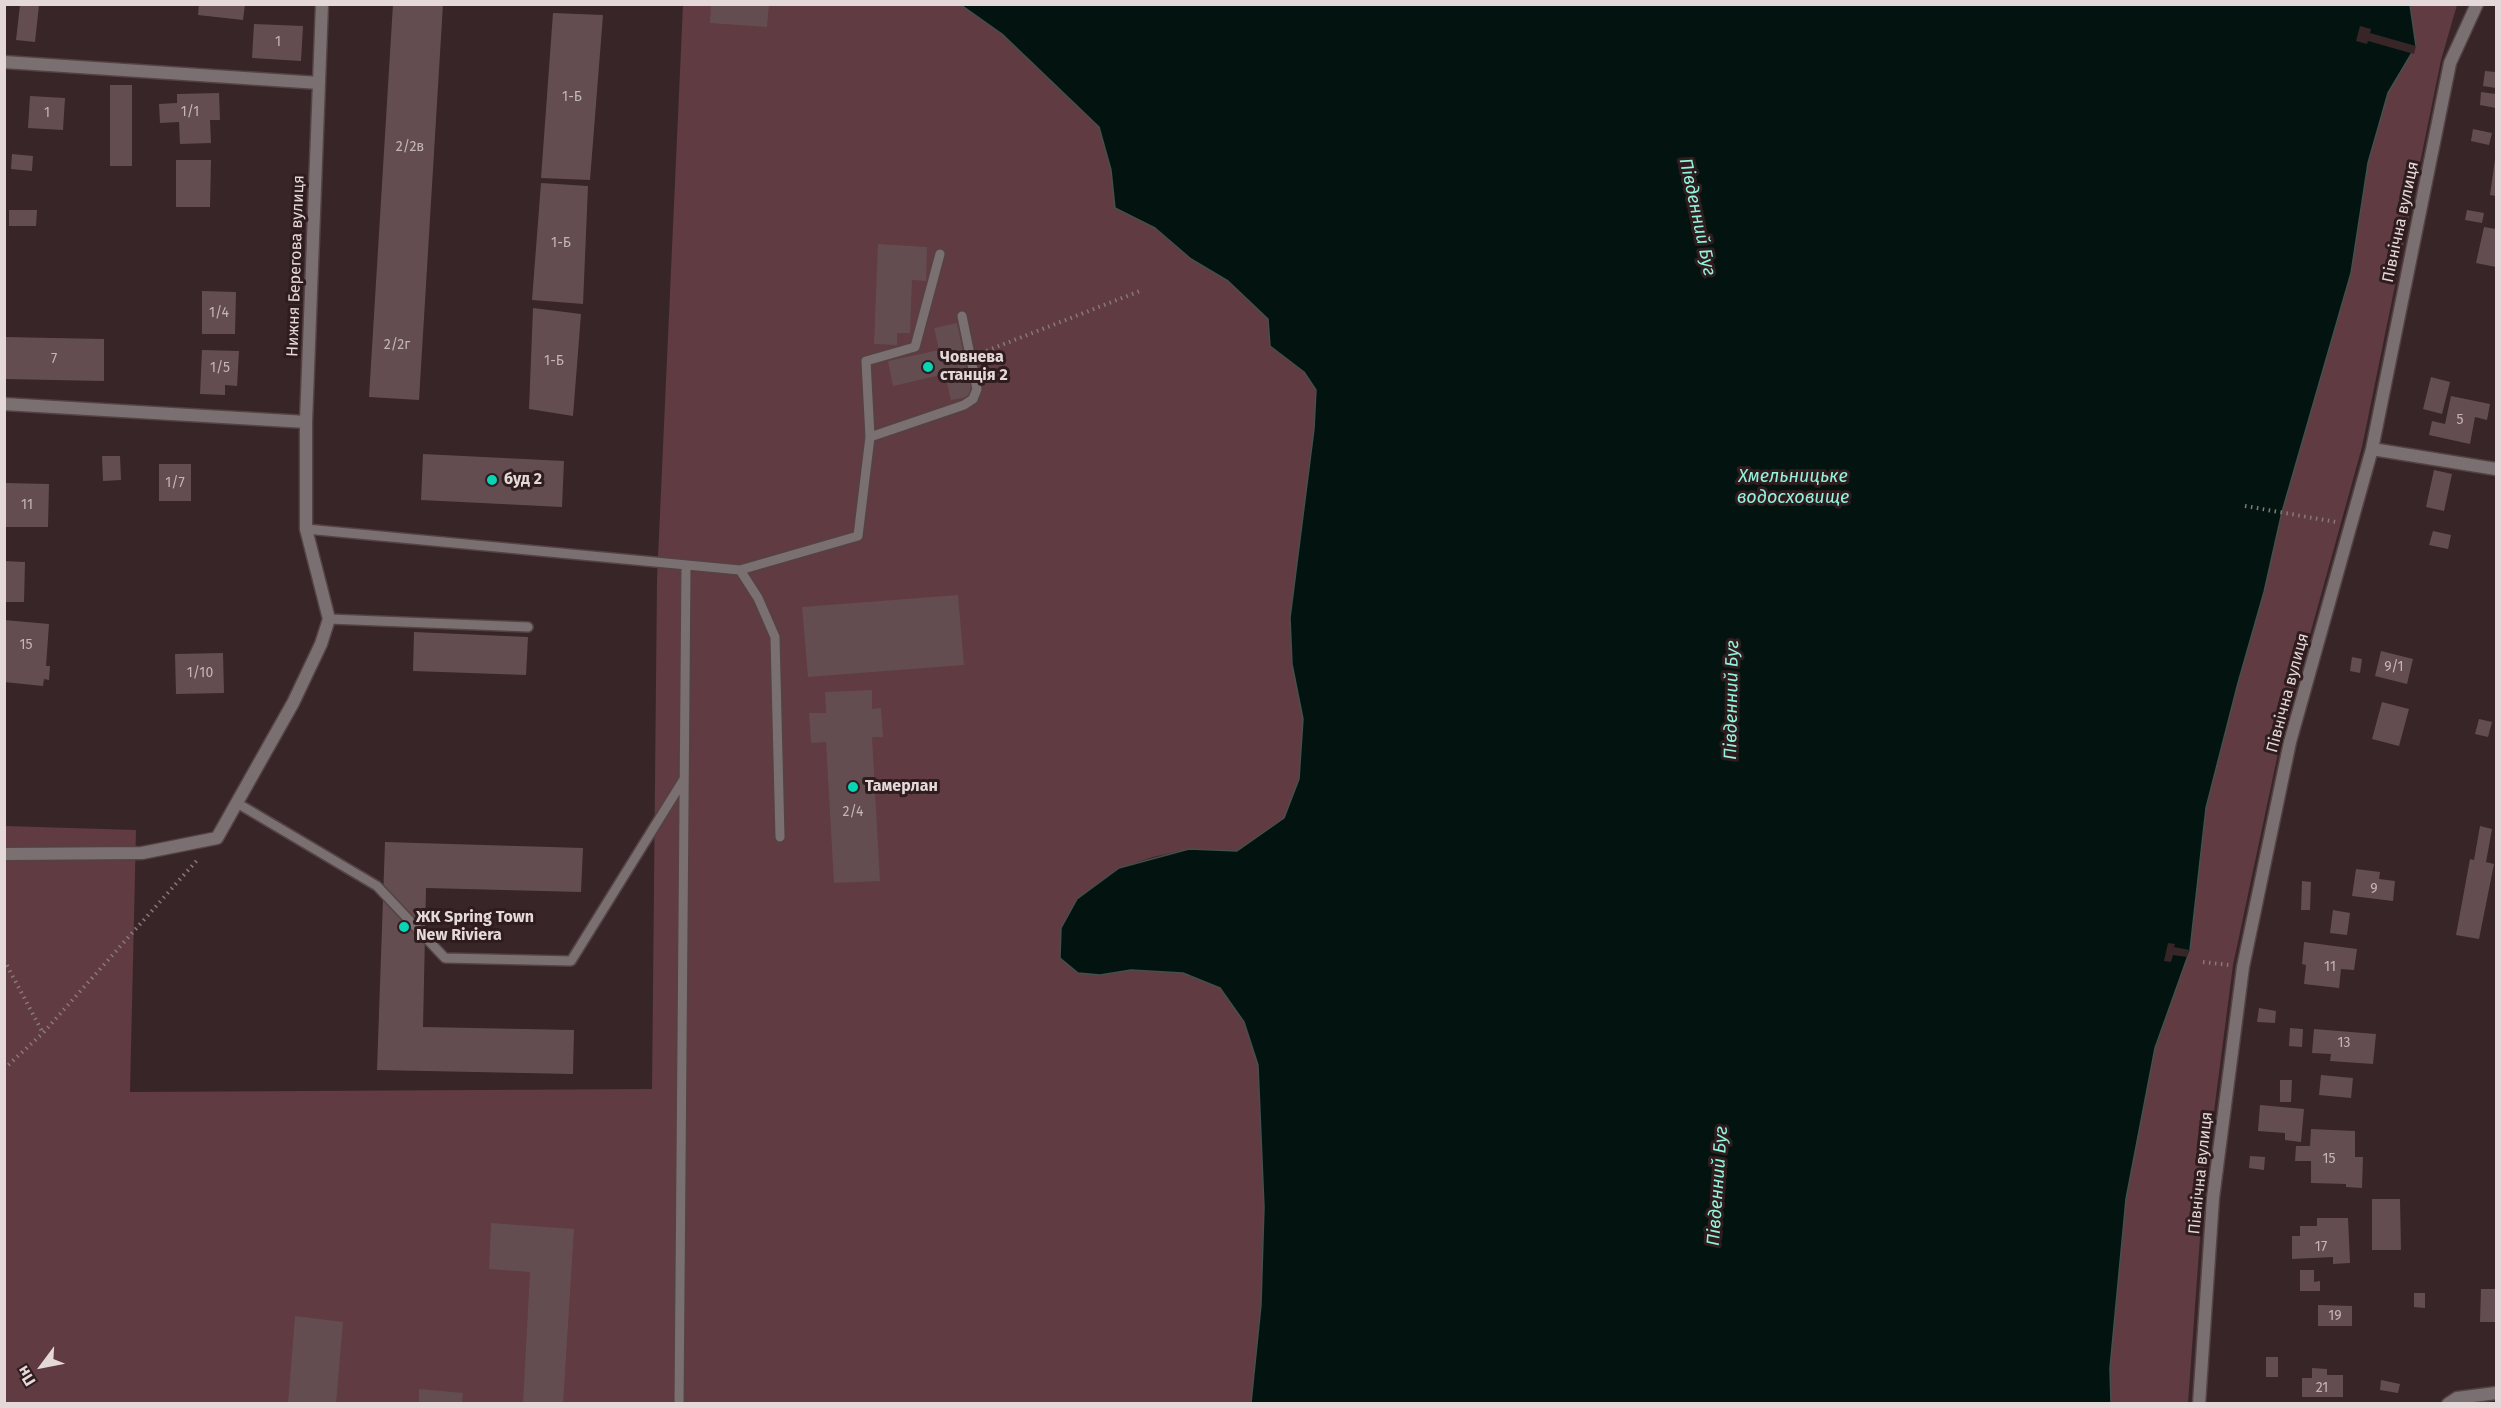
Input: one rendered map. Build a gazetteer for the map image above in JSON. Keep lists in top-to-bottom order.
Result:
{
  "streets": {
    "street": ["Північна вулиця", "Нижня Берегова вулиця"]
  },
  "water": ["Південний Буг", "Хмельницьке водосховище"],
  "places": [
    "Човнева станція 2",
    "буд 2",
    "Тамерлан",
    "ЖК Spring Town New Riviera"
  ],
  "house_numbers": [
    "1",
    "1-Б",
    "1/1",
    "1",
    "2/2в",
    "1-Б",
    "1/4",
    "2/2г",
    "7",
    "1-Б",
    "1/5",
    "5",
    "1/7",
    "11",
    "15",
    "9/1",
    "1/10",
    "2/4",
    "9",
    "11",
    "13",
    "15",
    "17",
    "19",
    "21"
  ],
  "north": "bottom left"
}
